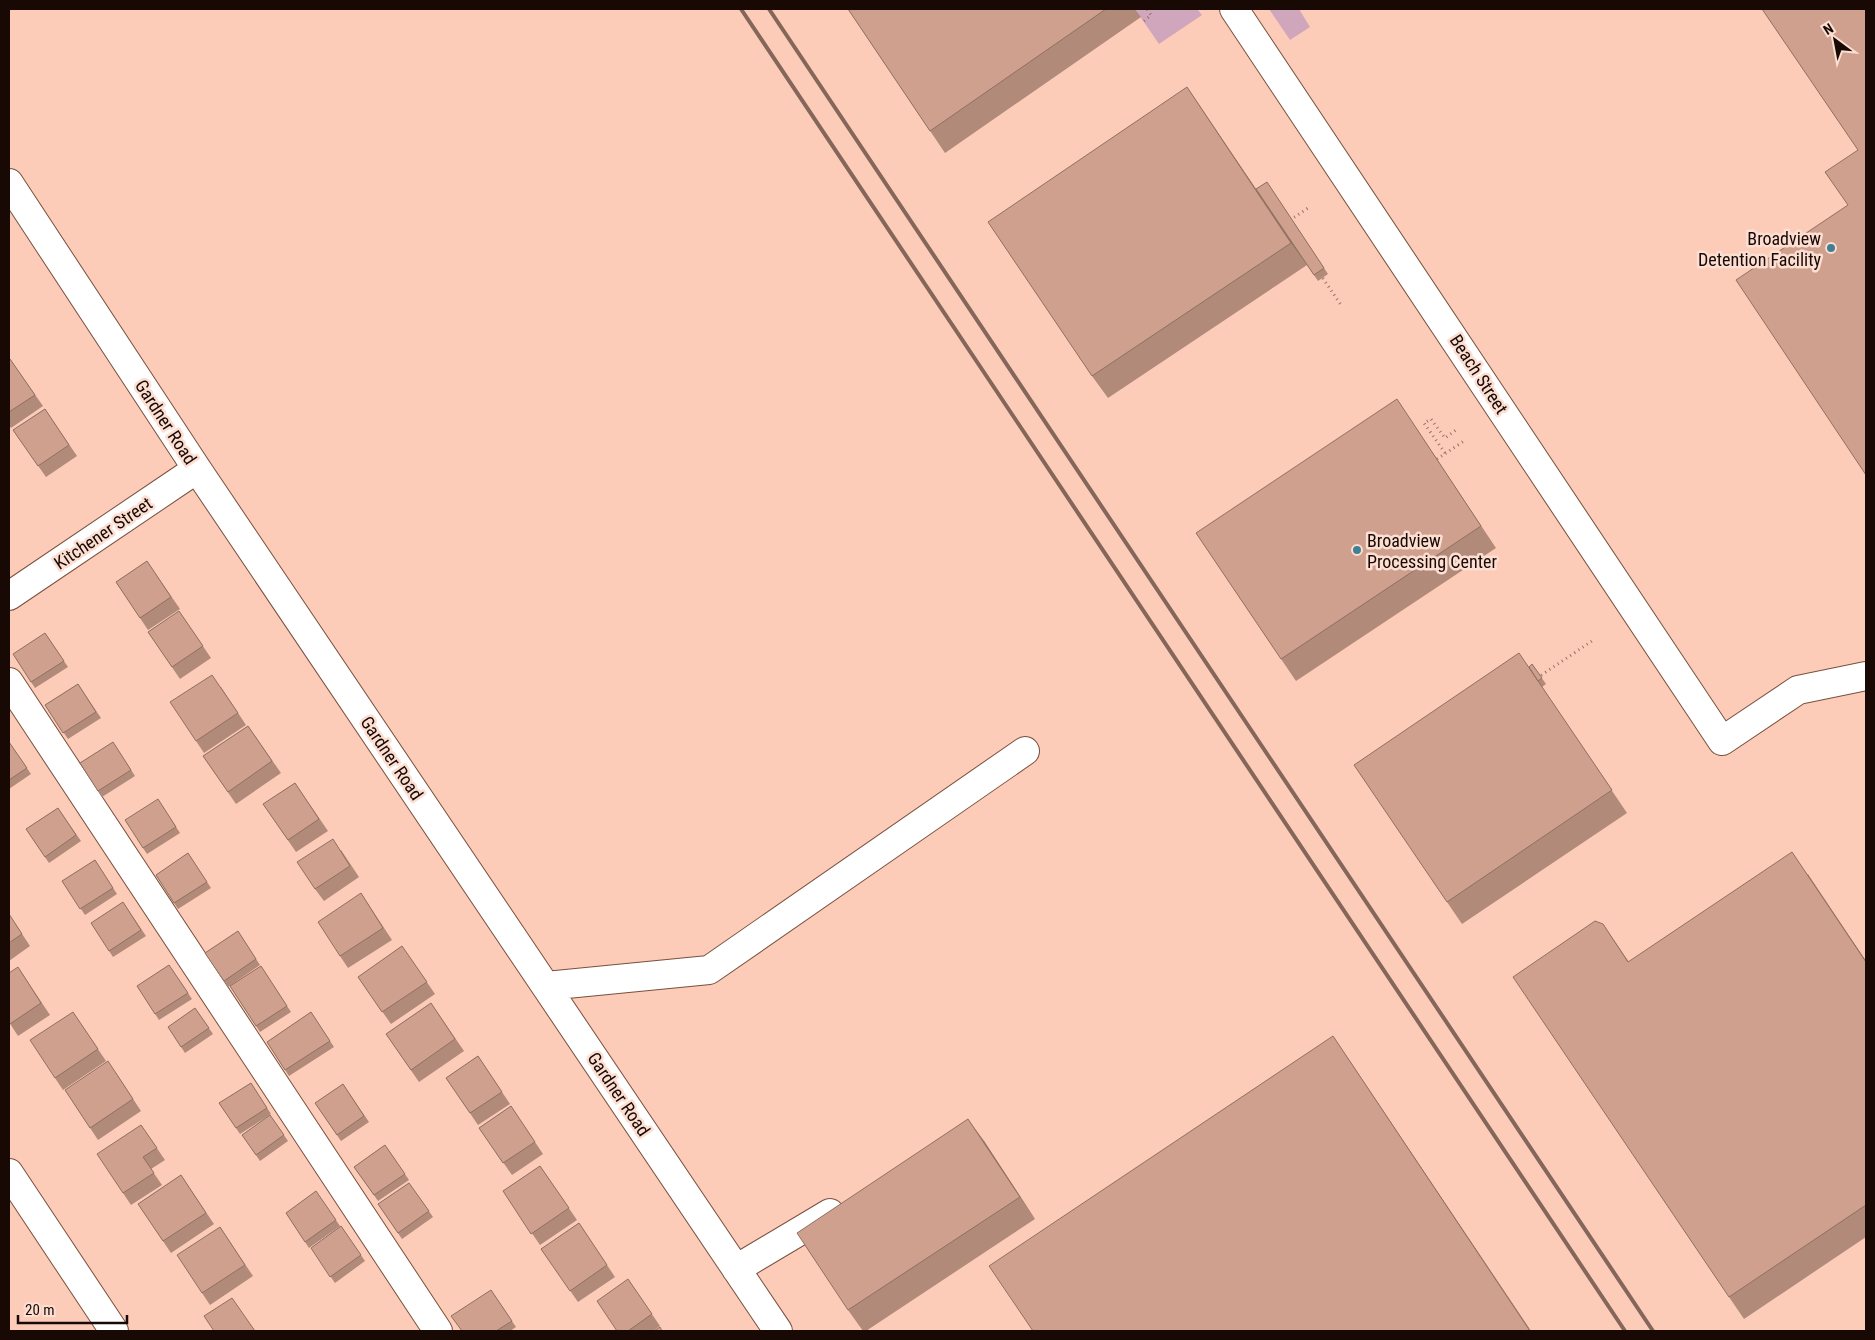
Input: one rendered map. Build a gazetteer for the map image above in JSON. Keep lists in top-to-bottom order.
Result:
{
  "streets": {
    "street": ["Beach Street", "Gardner Road", "Kitchener Street"]
  },
  "crossings": [
    ["Gardner Road", "Kitchener Street"]
  ],
  "places": ["Broadview Detention Facility", "Broadview Processing Center"],
  "scale_bar": "20 m",
  "north": "top left"
}
